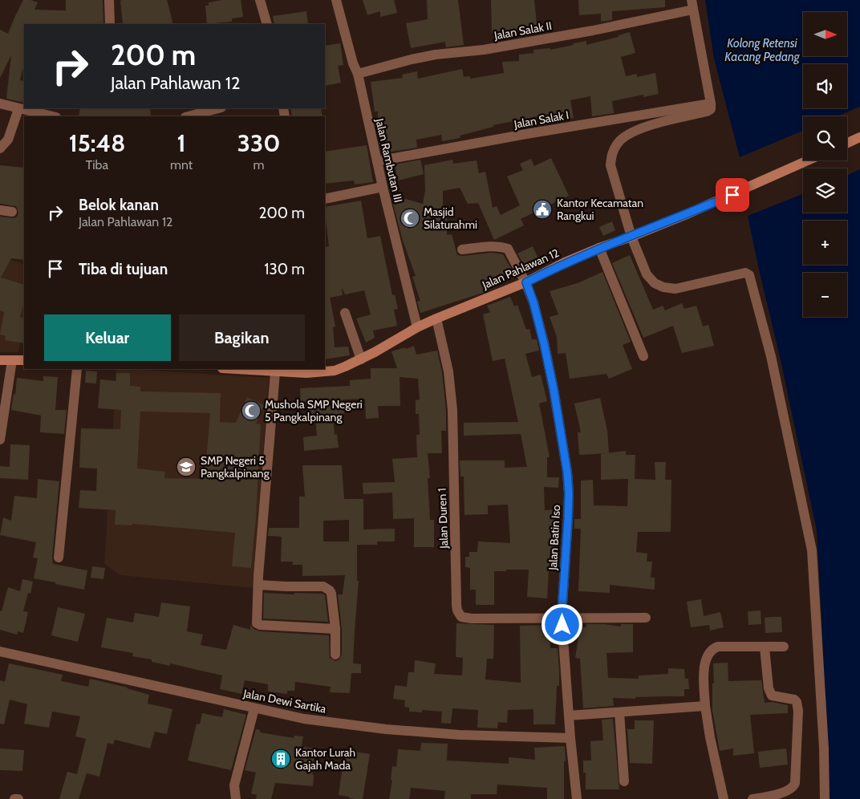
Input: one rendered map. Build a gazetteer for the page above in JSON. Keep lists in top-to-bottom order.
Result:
{
  "streets": {
    "main road": ["Jalan Pahlawan 12"],
    "street": [
      "Jalan Salak II",
      "Jalan Salak I",
      "Jalan Rambutan III",
      "Jalan Duren 1",
      "Jalan Batin Iso",
      "Jalan Dewi Sartika"
    ]
  },
  "crossings": [
    ["Jalan Salak II", "Jalan Rambutan III"],
    ["Jalan Salak I", "Jalan Rambutan III"],
    ["Jalan Rambutan III", "Jalan Pahlawan 12"],
    ["Jalan Pahlawan 12", "Jalan Duren 1"],
    ["Jalan Pahlawan 12", "Jalan Batin Iso"],
    ["Jalan Duren 1", "Jalan Batin Iso"],
    ["Jalan Batin Iso", "Jalan Dewi Sartika"]
  ],
  "water": ["Kolong Retensi Kacang Pedang"],
  "places": {
    "public building": ["Kantor Kecamatan Rangkui"],
    "mosque": ["Masjid Silaturahmi", "Mushola SMP Negeri 5 Pangkalpinang"],
    "school or university": ["SMP Negeri 5 Pangkalpinang"],
    "building": ["Kantor Lurah Gajah Mada"]
  },
  "north": "right",
  "page": {
    "map_buttons": ["+", "−"],
    "turn": ["200 m", "Jalan Pahlawan 12"],
    "eta": [
      "15:48",
      "Tiba",
      "1",
      "mnt",
      "330",
      "m"
    ],
    "list": [
      {
        "name": "Belok kanan",
        "note": "Jalan Pahlawan 12",
        "value": "200 m"
      },
      {
        "name": "Tiba di tujuan",
        "value": "130 m"
      }
    ],
    "buttons": ["Keluar", "Bagikan"]
  }
}
